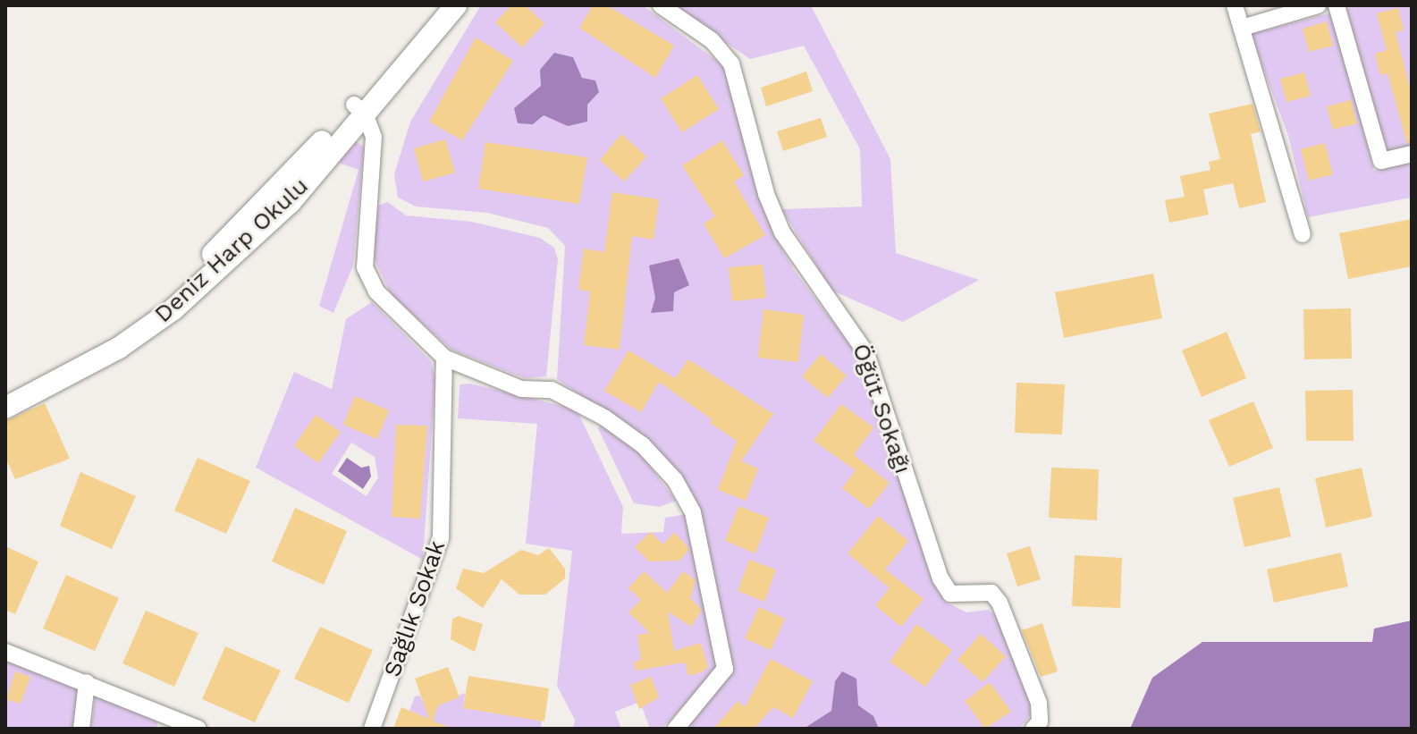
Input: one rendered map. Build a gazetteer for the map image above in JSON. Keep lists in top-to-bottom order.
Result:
{
  "streets": {
    "street": ["Deniz Harp Okulu", "Öğüt Sokağı", "Sağlık Sokak"]
  }
}
